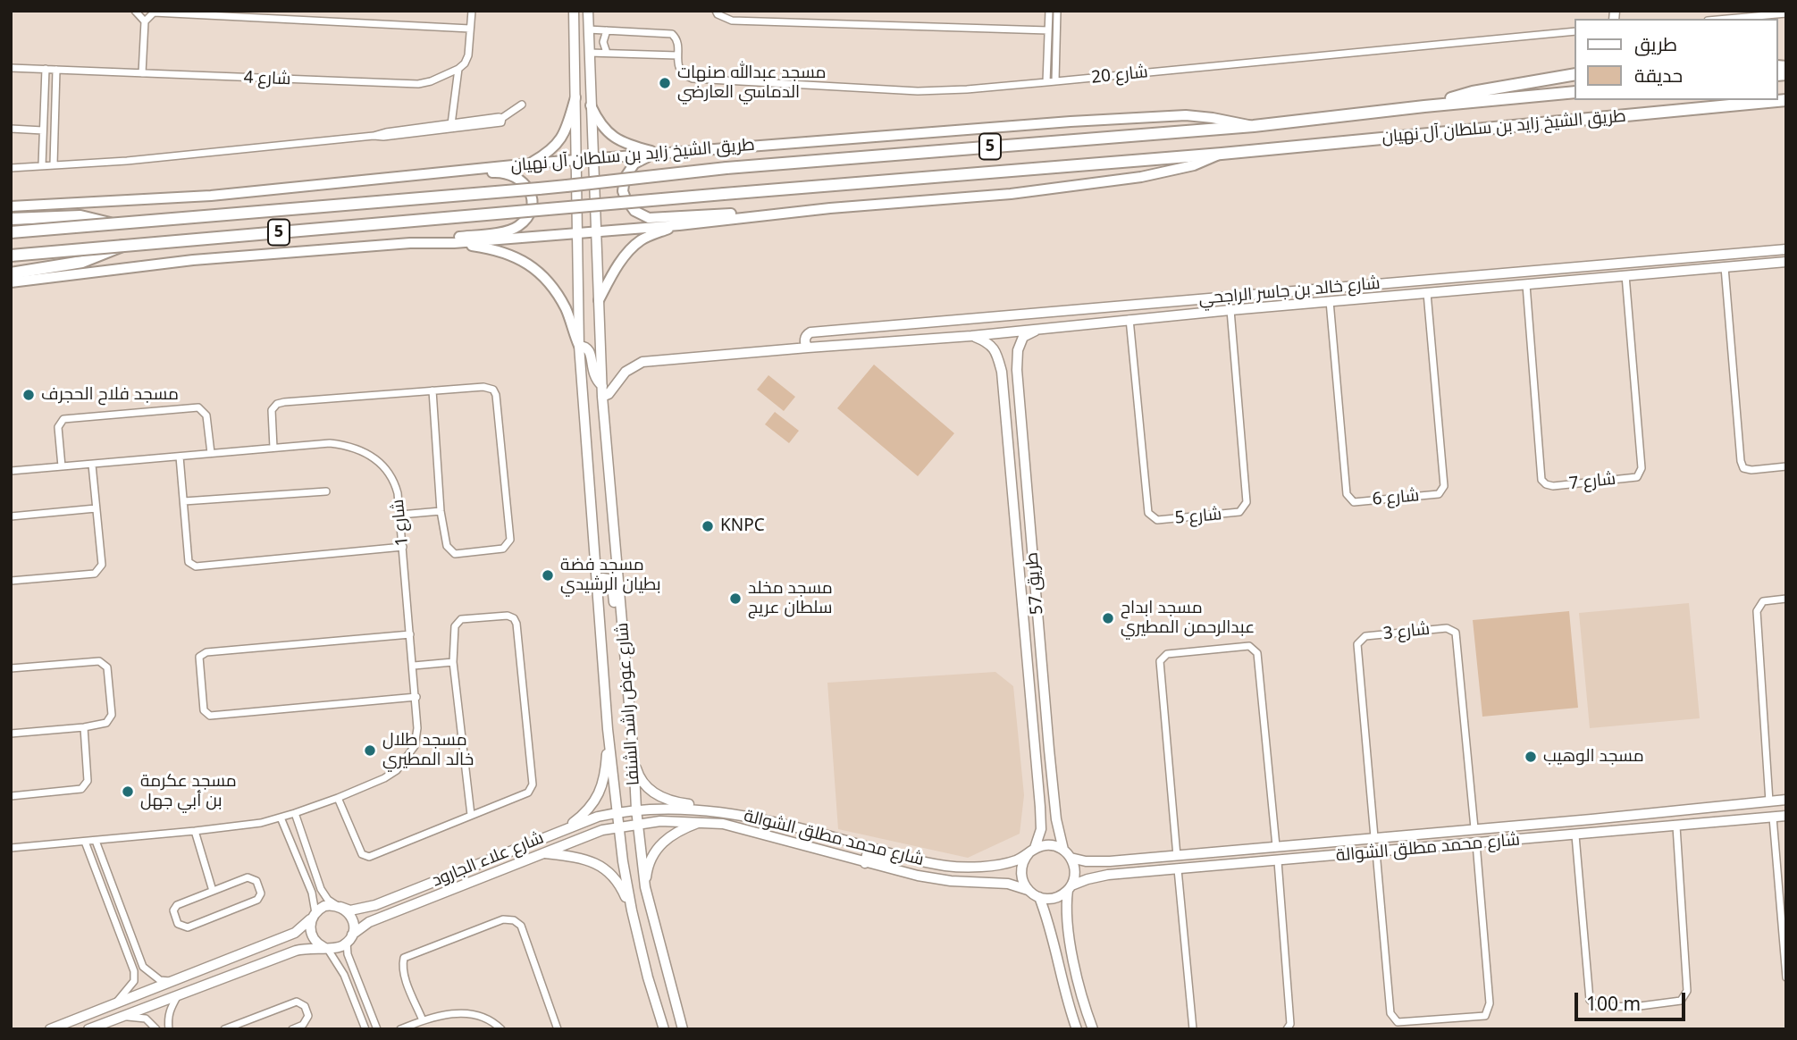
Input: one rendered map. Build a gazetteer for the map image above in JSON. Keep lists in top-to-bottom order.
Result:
{
  "streets": {
    "highway": ["طريق الشيخ زايد بن سلطان آل نهيان", "5"],
    "street": [
      "شارع 20",
      "شارع 4",
      "شارع خالد بن جاسر الراجحي",
      "شارع 7",
      "شارع 6",
      "شارع 5",
      "شارع 1",
      "طريق 57",
      "شارع 3",
      "شارع عوض راشد الشنفا",
      "شارع محمد مطلق الشوالة",
      "شارع علاء الجارود"
    ]
  },
  "crossings": [
    ["شارع 20", "شارع عوض راشد الشنفا"],
    ["طريق الشيخ زايد بن سلطان آل نهيان", "شارع عوض راشد الشنفا"],
    ["شارع خالد بن جاسر الراجحي", "شارع 7"],
    ["شارع خالد بن جاسر الراجحي", "شارع 6"],
    ["شارع خالد بن جاسر الراجحي", "شارع 5"],
    ["شارع خالد بن جاسر الراجحي", "طريق 57"],
    ["شارع خالد بن جاسر الراجحي", "شارع عوض راشد الشنفا"],
    ["طريق 57", "شارع محمد مطلق الشوالة"],
    ["شارع 3", "شارع محمد مطلق الشوالة"],
    ["شارع عوض راشد الشنفا", "شارع محمد مطلق الشوالة"],
    ["شارع عوض راشد الشنفا", "شارع علاء الجارود"],
    ["شارع محمد مطلق الشوالة", "شارع علاء الجارود"]
  ],
  "places": [
    "مسجد عبدالله صنهات الدماسي العارضي",
    "مسجد فلاح الحجرف",
    "KNPC",
    "مسجد فضة بطيان الرشيدي",
    "مسجد مخلد سلطان عريج",
    "مسجد ابداح عبدالرحمن المطيري",
    "مسجد طلال خالد المطيري",
    "مسجد الوهيب",
    "مسجد عكرمة بن أبي جهل"
  ],
  "legend": ["طريق", "حديقة"],
  "scale_bar": "100 m"
}
